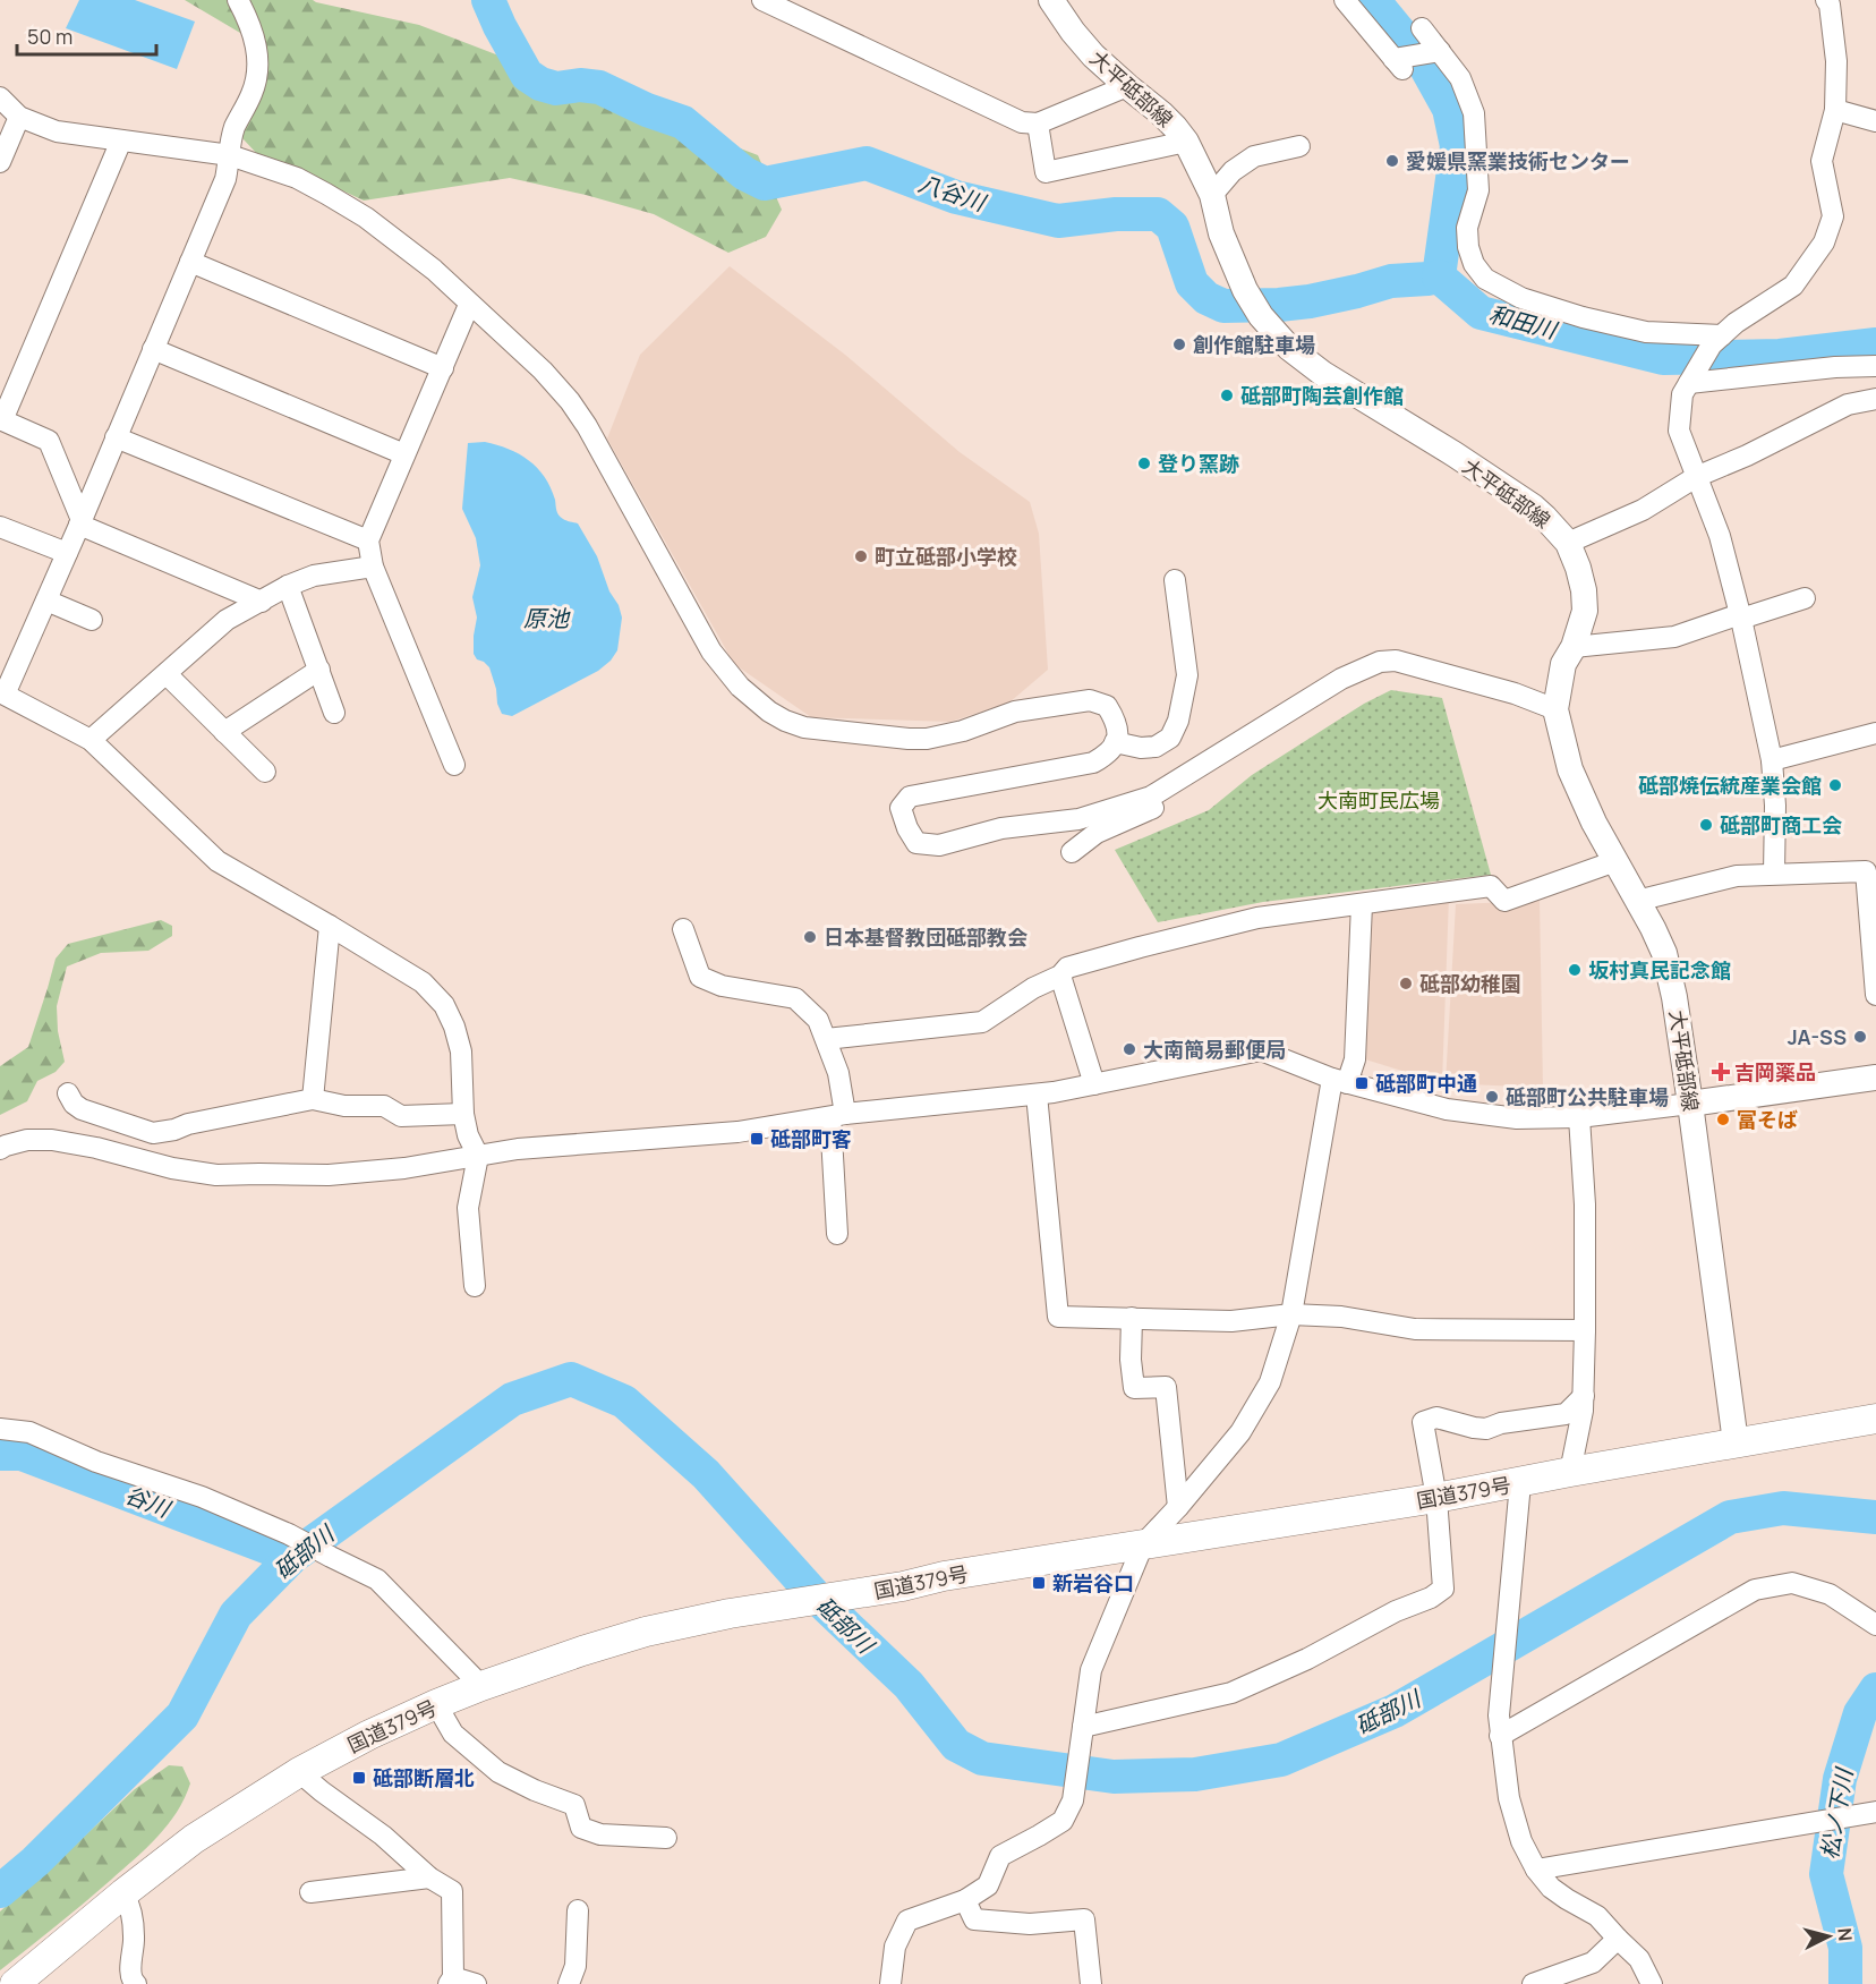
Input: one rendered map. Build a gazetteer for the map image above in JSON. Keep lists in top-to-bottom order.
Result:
{
  "streets": {
    "highway": ["国道379号"],
    "main road": ["大平砥部線"]
  },
  "crossings": [
    ["大平砥部線", "国道379号"]
  ],
  "water": [
    "八谷川",
    "和田川",
    "原池",
    "谷川",
    "砥部川",
    "松ノ下川"
  ],
  "parks": ["大南町民広場"],
  "places": {
    "other": [
      "愛媛県窯業技術センター",
      "創作館駐車場",
      "砥部町陶芸創作館",
      "登り窯跡",
      "町立砥部小学校",
      "砥部焼伝統産業会館",
      "砥部町商工会",
      "日本基督教団砥部教会",
      "坂村真民記念館",
      "砥部幼稚園",
      "JA-SS",
      "大南簡易郵便局",
      "砥部町公共駐車場",
      "富そば"
    ],
    "health": ["吉岡薬品"],
    "transit": [
      "砥部町中通",
      "砥部町客",
      "新岩谷口",
      "砥部断層北"
    ]
  },
  "scale_bar": "50 m",
  "north": "right"
}
